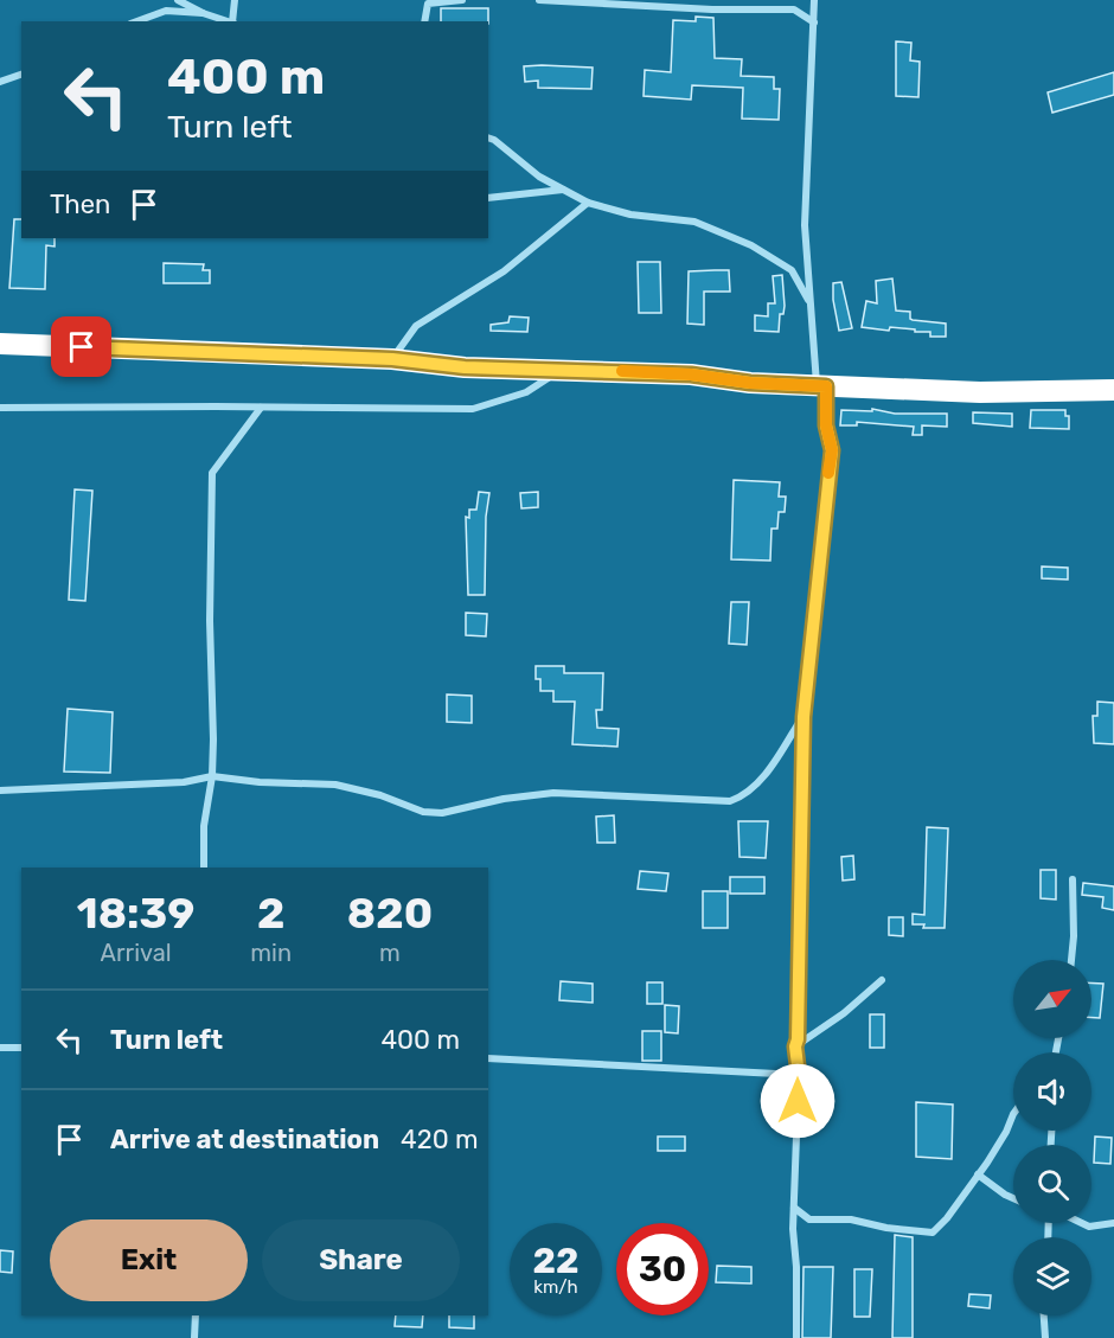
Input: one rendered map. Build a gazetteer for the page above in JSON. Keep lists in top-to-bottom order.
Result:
{
  "north": "top right",
  "page": {
    "turn": ["400 m", "Turn left"],
    "then": "Then",
    "eta": [
      "18:39",
      "Arrival",
      "2",
      "min",
      "820",
      "m"
    ],
    "list": [
      {
        "name": "Turn left",
        "value": "400 m"
      },
      {
        "name": "Arrive at destination",
        "value": "420 m"
      }
    ],
    "buttons": ["Exit", "Share"],
    "speed": "22 km/h",
    "limit": "30"
  }
}
